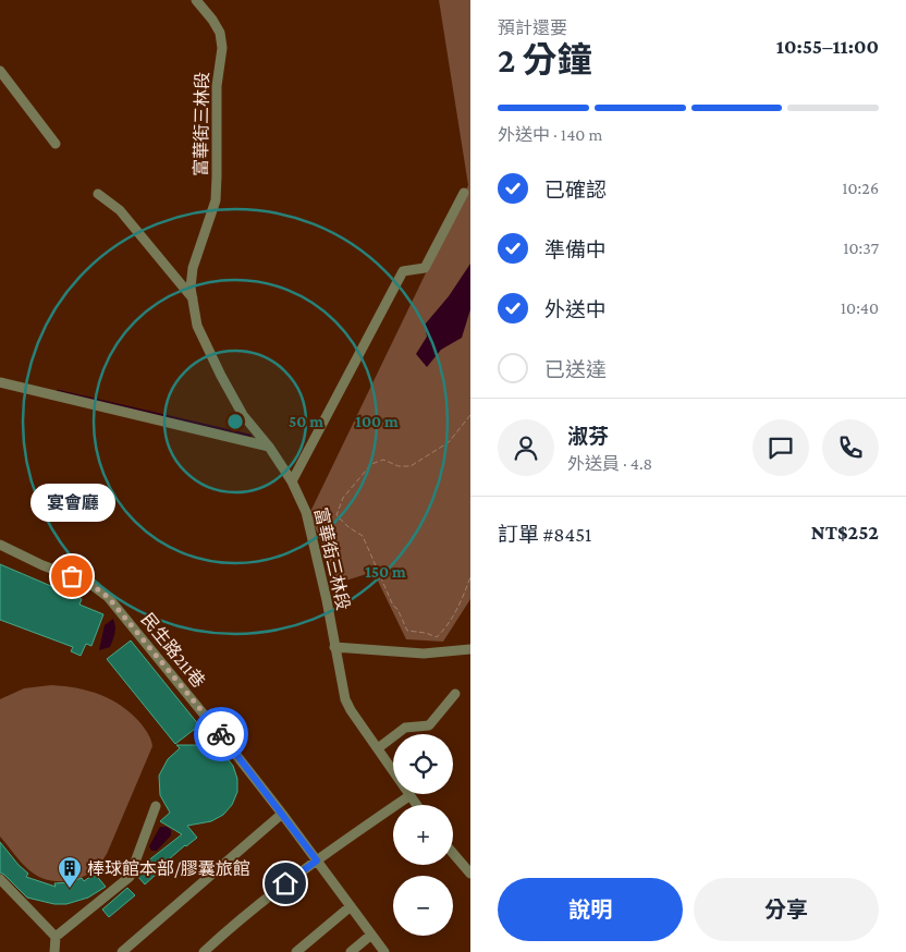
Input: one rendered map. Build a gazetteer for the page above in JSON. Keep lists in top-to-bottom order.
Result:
{
  "streets": {
    "street": ["富華街三林段", "民生路211巷"]
  },
  "places": {
    "other": ["宴會廳"],
    "building": ["棒球館本部/膠囊旅館"]
  },
  "page": {
    "heading": ["2 分鐘", "預計還要", "10:55–11:00"],
    "panel": [
      "淑芬",
      "外送員 · 4.8",
      "訂單 #8451",
      "NT$252"
    ],
    "bar": "外送中 · 140 m",
    "list": [
      ["已確認", "10:26"],
      ["準備中", "10:37"],
      ["外送中", "10:40"],
      "已送達"
    ],
    "bubble": "宴會廳",
    "map_buttons": ["+", "−"],
    "buttons": ["說明", "分享"]
  },
  "rings": ["50 m", "100 m", "150 m"]
}
